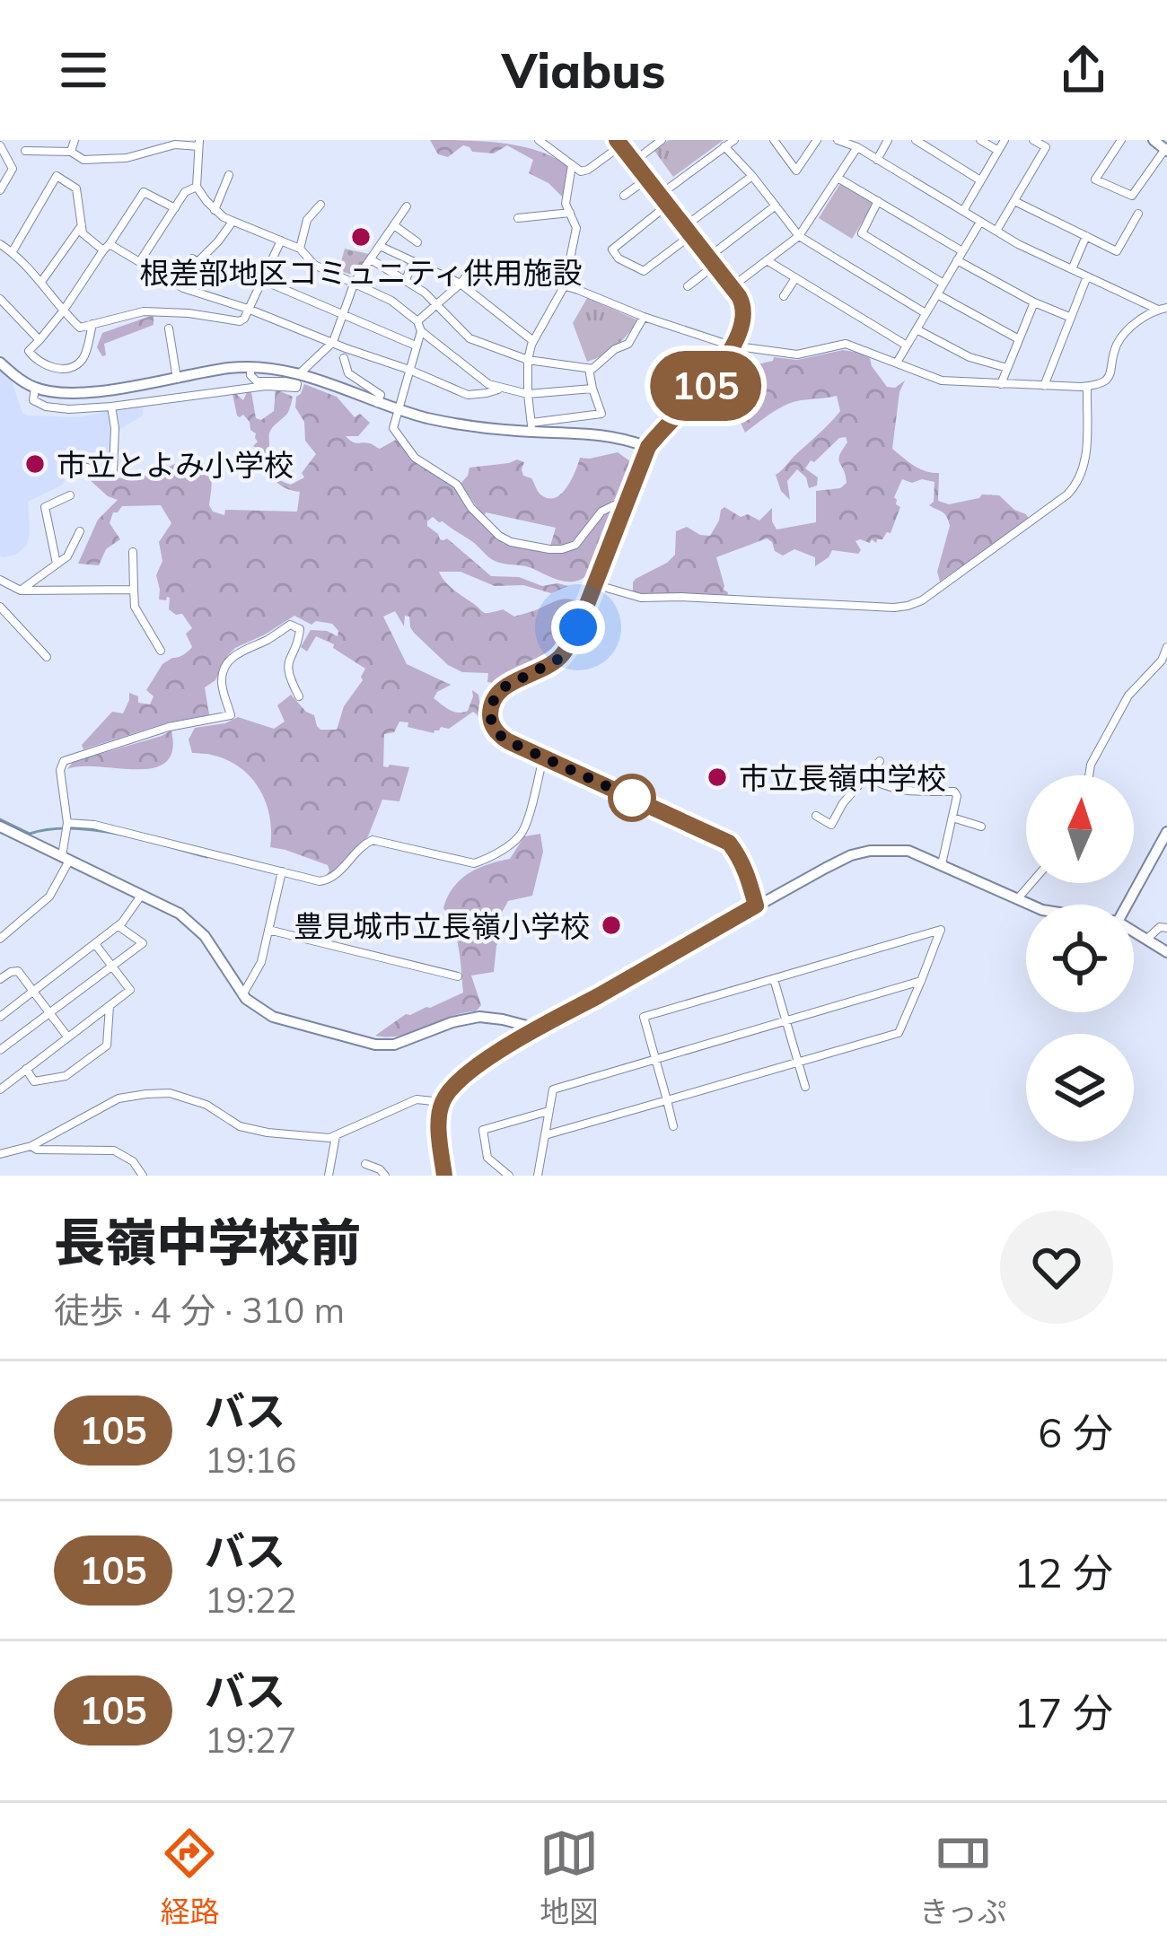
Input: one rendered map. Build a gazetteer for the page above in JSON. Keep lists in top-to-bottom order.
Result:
{
  "places": [
    "根差部地区コミュニティ供用施設",
    "市立とよみ小学校",
    "市立長嶺中学校",
    "豊見城市立長嶺小学校"
  ],
  "lines": ["bus line 105"],
  "north": "top",
  "page": {
    "header": "Viabus",
    "on_map": "105",
    "heading": ["長嶺中学校前", "徒歩 · 4 分 · 310 m"],
    "list": [
      {
        "mark": "105",
        "name": "バス",
        "note": "19:16",
        "value": "6 分"
      },
      {
        "mark": "105",
        "name": "バス",
        "note": "19:22",
        "value": "12 分"
      },
      {
        "mark": "105",
        "name": "バス",
        "note": "19:27",
        "value": "17 分"
      }
    ],
    "tabs": ["経路", "地図", "きっぷ"]
  }
}
